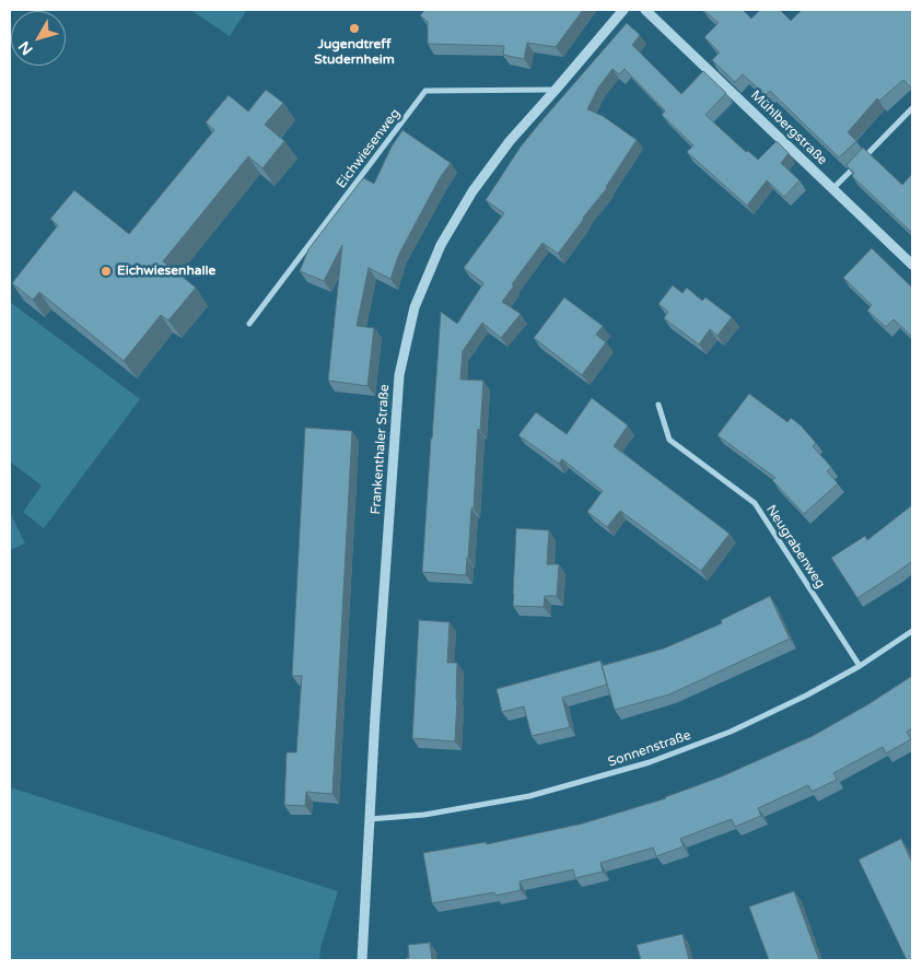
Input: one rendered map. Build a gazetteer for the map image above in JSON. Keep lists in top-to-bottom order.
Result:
{
  "streets": {
    "street": [
      "Mühlbergstraße",
      "Eichwiesenweg",
      "Frankenthaler Straße",
      "Neugrabenweg",
      "Sonnenstraße"
    ]
  },
  "crossings": [
    ["Eichwiesenweg", "Frankenthaler Straße"],
    ["Frankenthaler Straße", "Sonnenstraße"],
    ["Neugrabenweg", "Sonnenstraße"]
  ],
  "places": ["Jugendtreff Studernheim", "Eichwiesenhalle"],
  "north": "bottom left"
}
